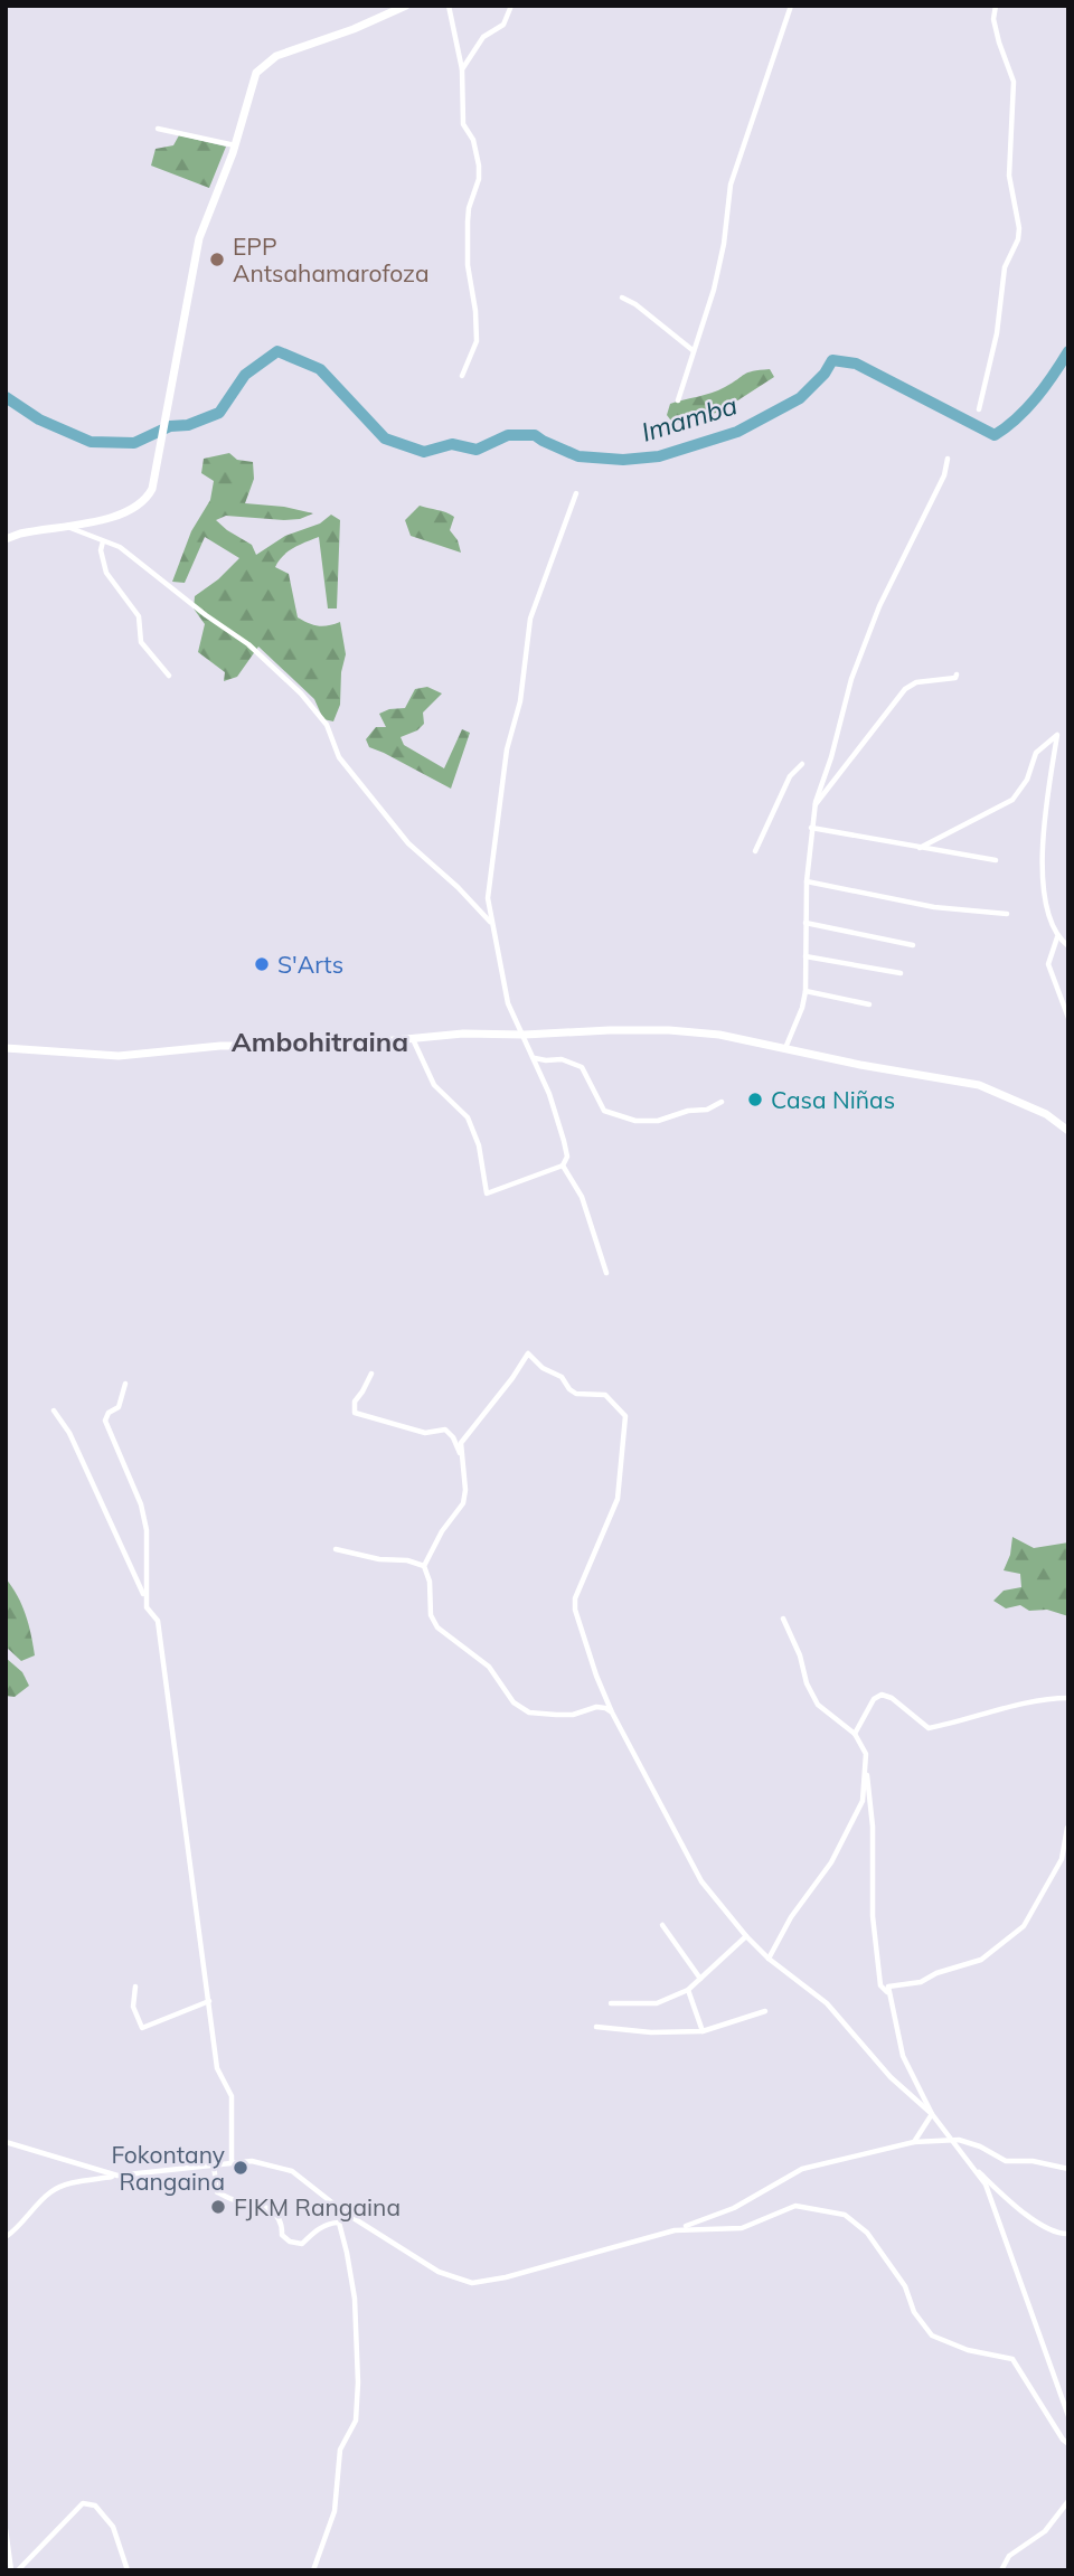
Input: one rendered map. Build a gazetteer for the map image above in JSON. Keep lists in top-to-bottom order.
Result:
{
  "districts": ["Ambohitraina"],
  "water": ["Imamba"],
  "places": [
    "EPP Antsahamarofoza",
    "S'Arts",
    "Casa Niñas",
    "Fokontany Rangaina",
    "FJKM Rangaina"
  ]
}
